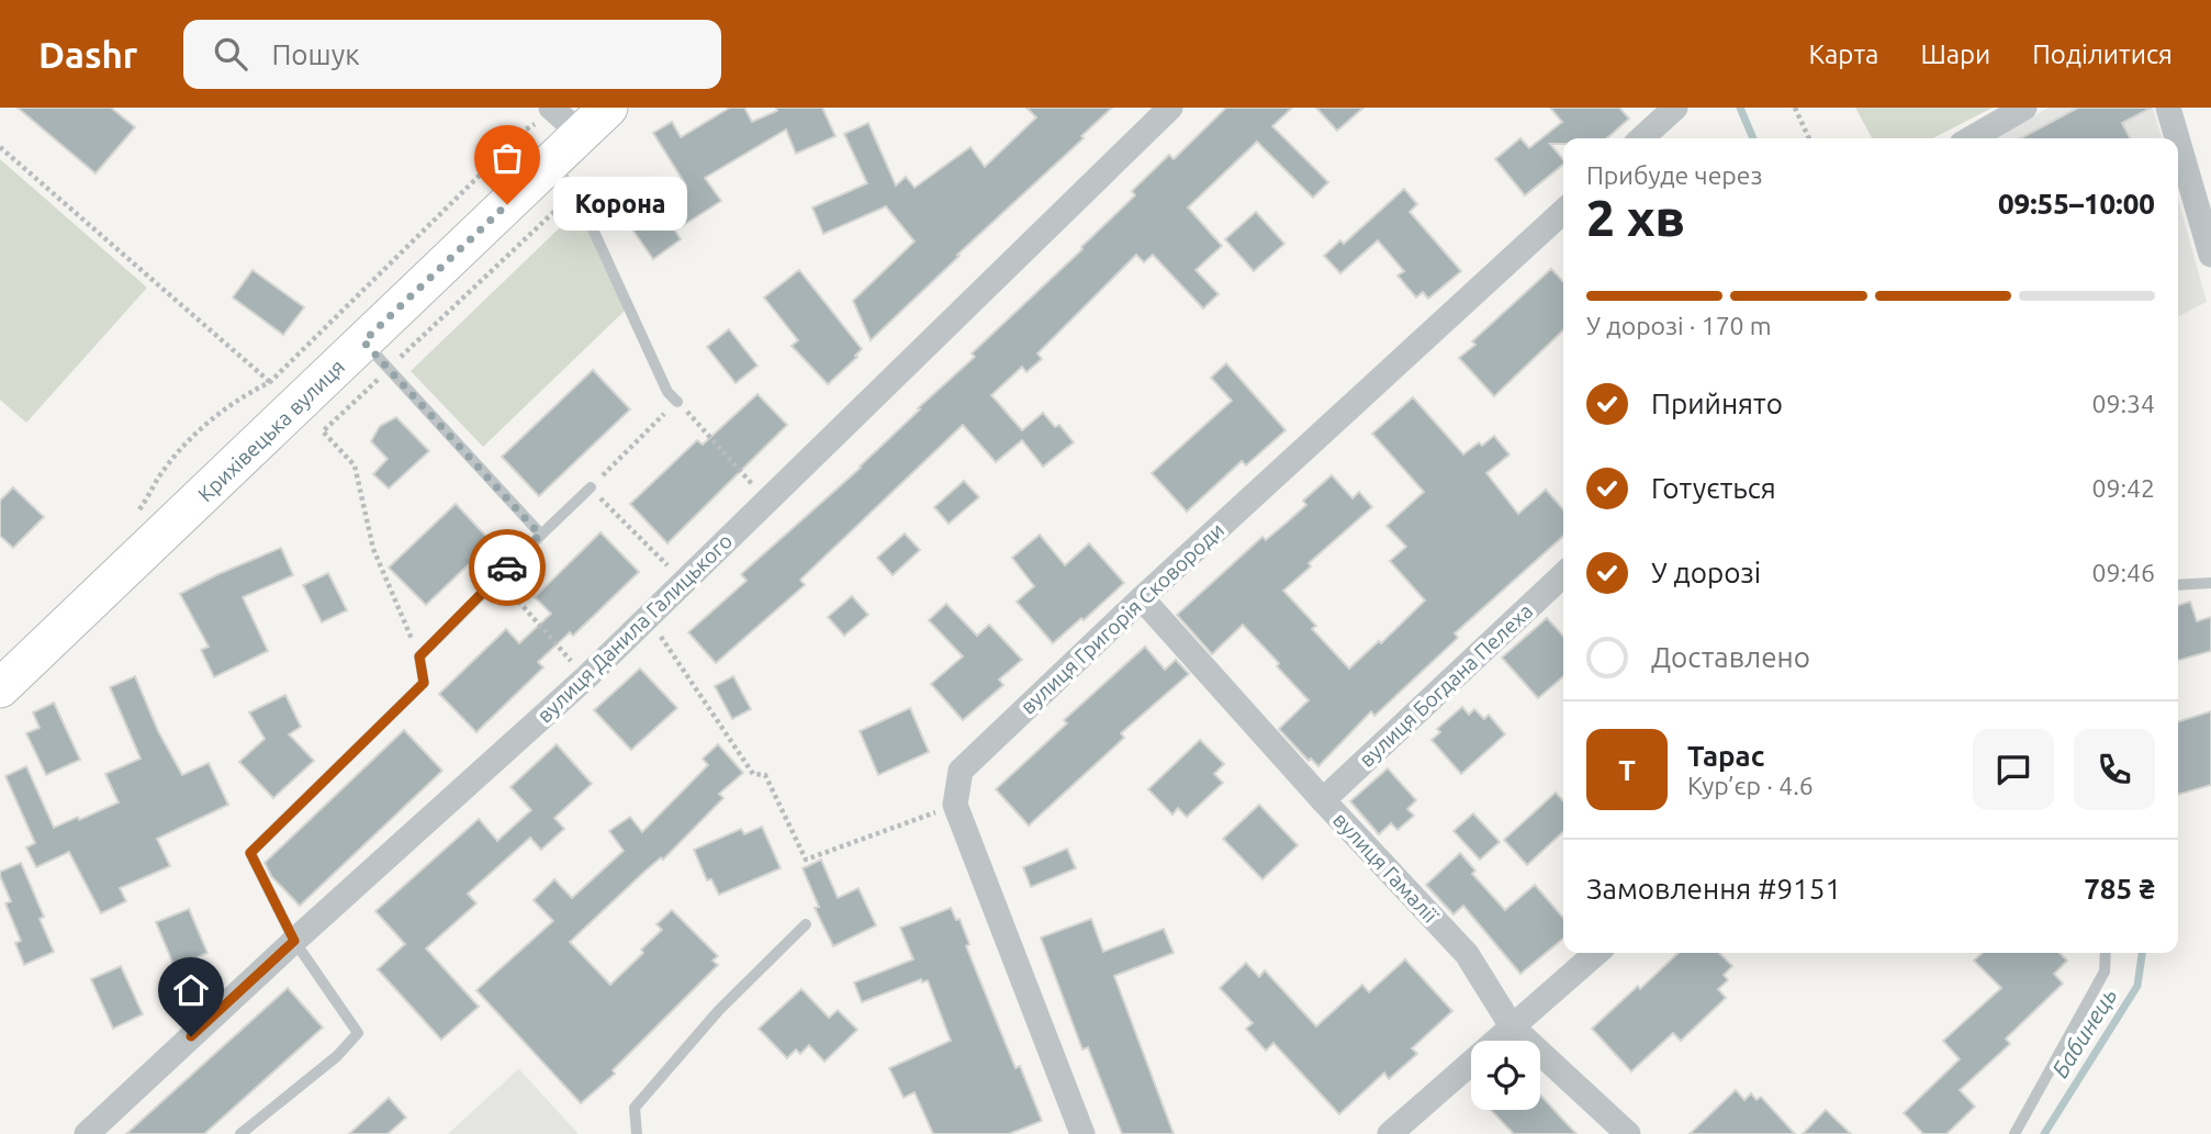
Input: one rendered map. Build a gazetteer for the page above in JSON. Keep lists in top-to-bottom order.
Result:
{
  "streets": {
    "main road": ["Крихівецька вулиця"],
    "street": [
      "вулиця Григорія Сковороди",
      "вулиця Данила Галицького",
      "вулиця Богдана Пелеха",
      "вулиця Гамалії"
    ]
  },
  "crossings": [
    ["вулиця Григорія Сковороди", "вулиця Гамалії"],
    ["вулиця Богдана Пелеха", "вулиця Гамалії"]
  ],
  "water": ["Бабинець"],
  "places": ["Корона"],
  "page": {
    "header": "Dashr",
    "search": "Пошук",
    "nav": ["Карта", "Шари", "Поділитися"],
    "heading": ["2 хв", "Прибуде через", "09:55–10:00"],
    "panel": [
      "Тарас",
      "Кур’єр · 4.6",
      "Замовлення #9151",
      "785 ₴"
    ],
    "bubble": "Корона",
    "bar": "У дорозі · 170 m",
    "list": [
      ["Прийнято", "09:34"],
      ["Готується", "09:42"],
      ["У дорозі", "09:46"],
      "Доставлено"
    ],
    "round": "Т"
  }
}
